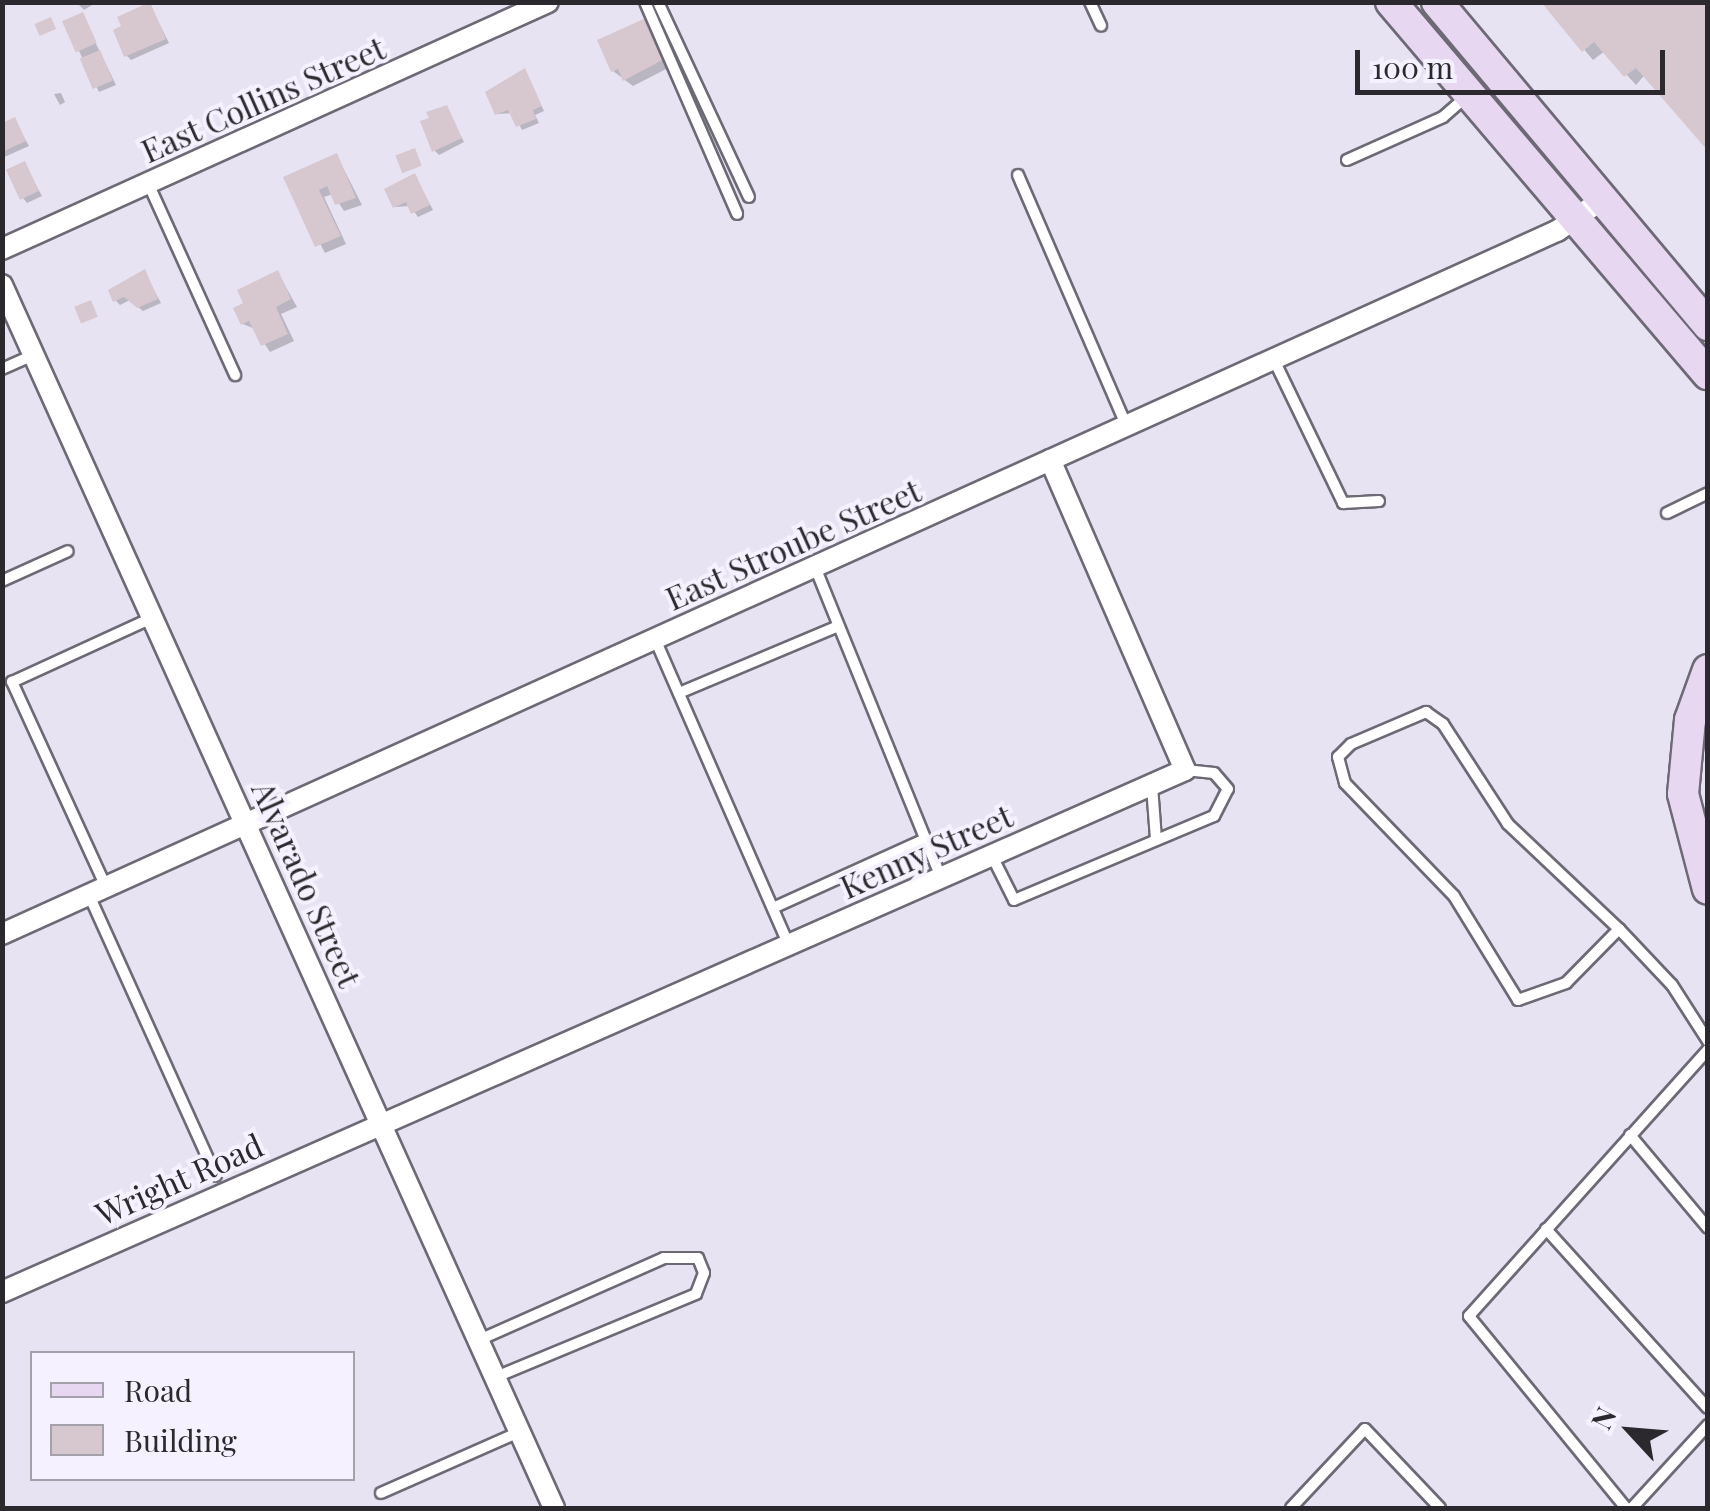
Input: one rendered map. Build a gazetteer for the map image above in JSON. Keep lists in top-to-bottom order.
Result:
{
  "streets": {
    "street": [
      "East Collins Street",
      "East Stroube Street",
      "Kenny Street",
      "Alvarado Street",
      "Wright Road"
    ]
  },
  "crossings": [
    ["East Stroube Street", "Alvarado Street"],
    ["Kenny Street", "Alvarado Street"],
    ["Kenny Street", "Wright Road"],
    ["Alvarado Street", "Wright Road"]
  ],
  "legend": ["Road", "Building"],
  "scale_bar": "100 m",
  "north": "top left"
}
